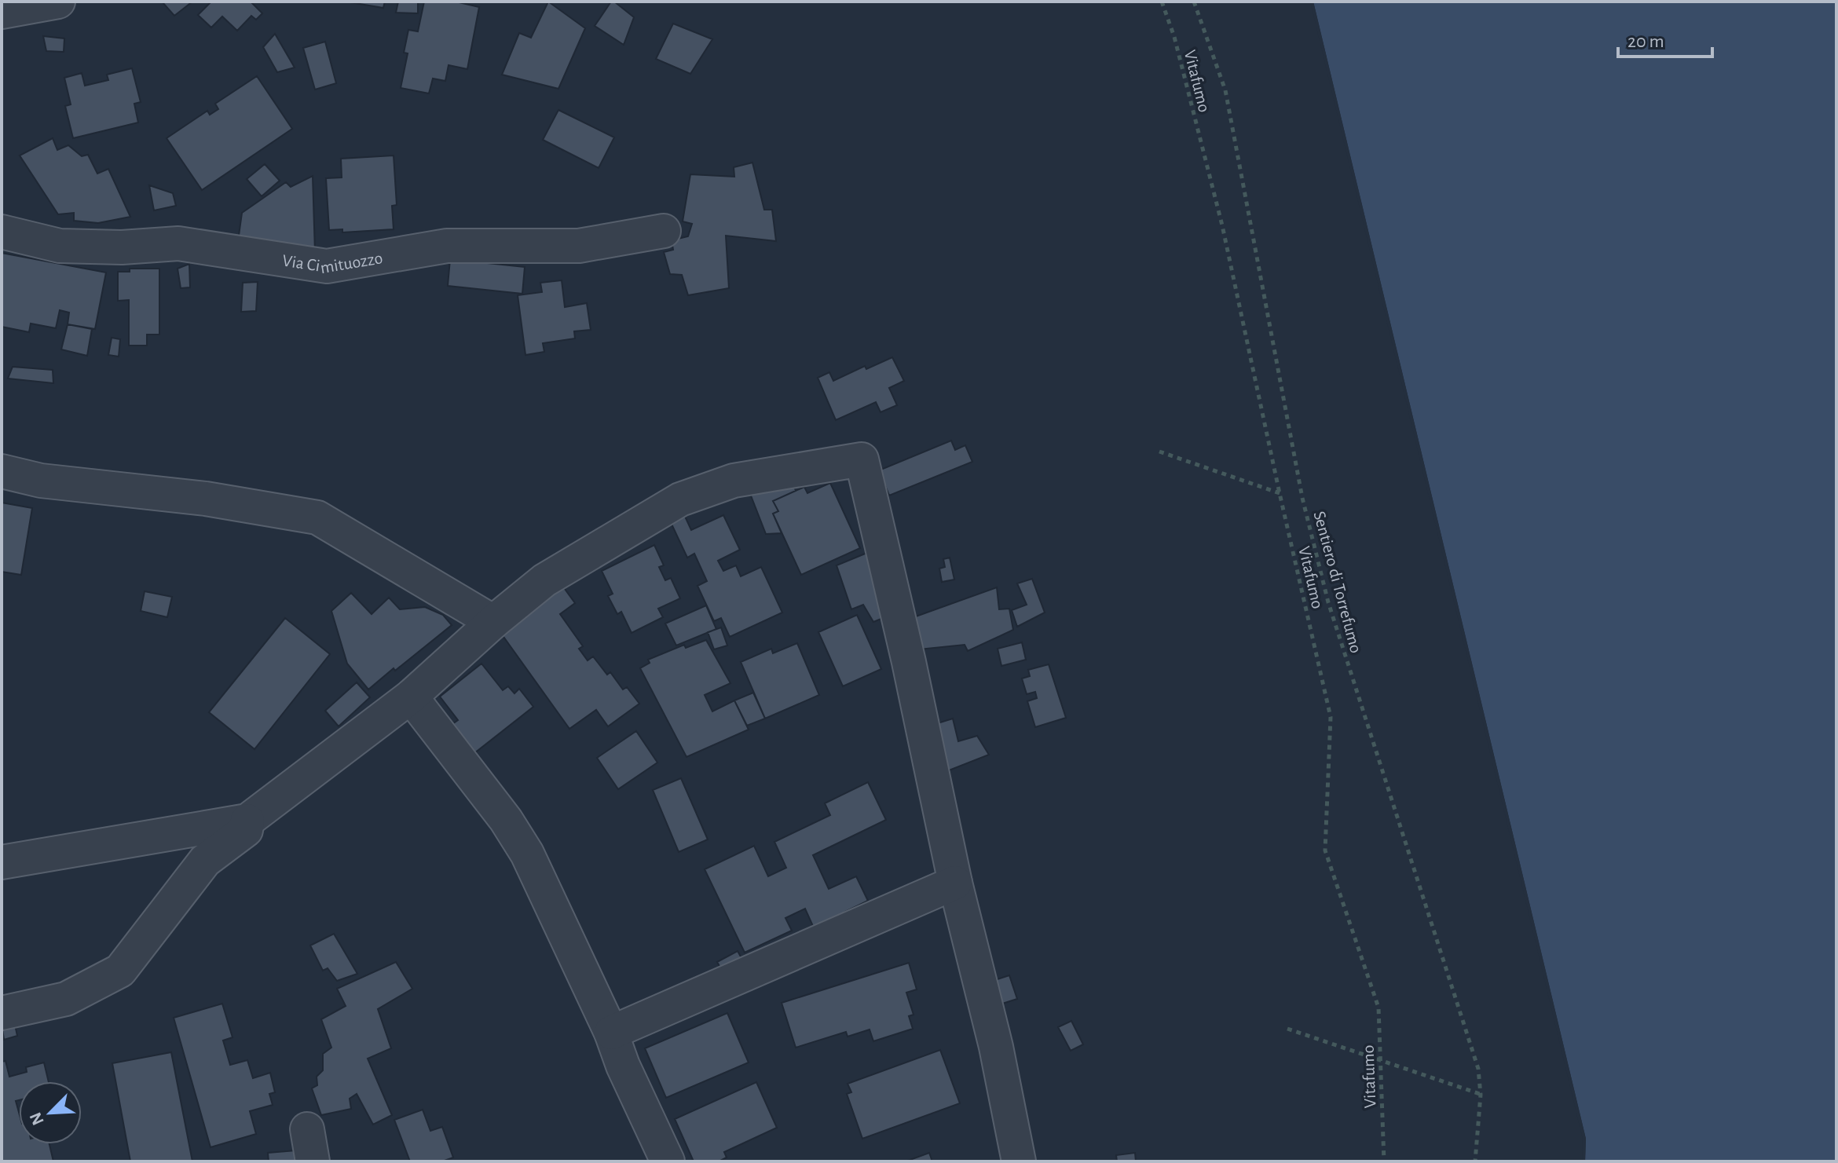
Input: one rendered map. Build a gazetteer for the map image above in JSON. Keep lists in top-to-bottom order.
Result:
{
  "streets": {
    "street": ["Via Cimituozzo"],
    "path": ["Vitafumo", "Sentiero di Torrefumo"]
  },
  "scale_bar": "20 m",
  "north": "bottom left"
}
